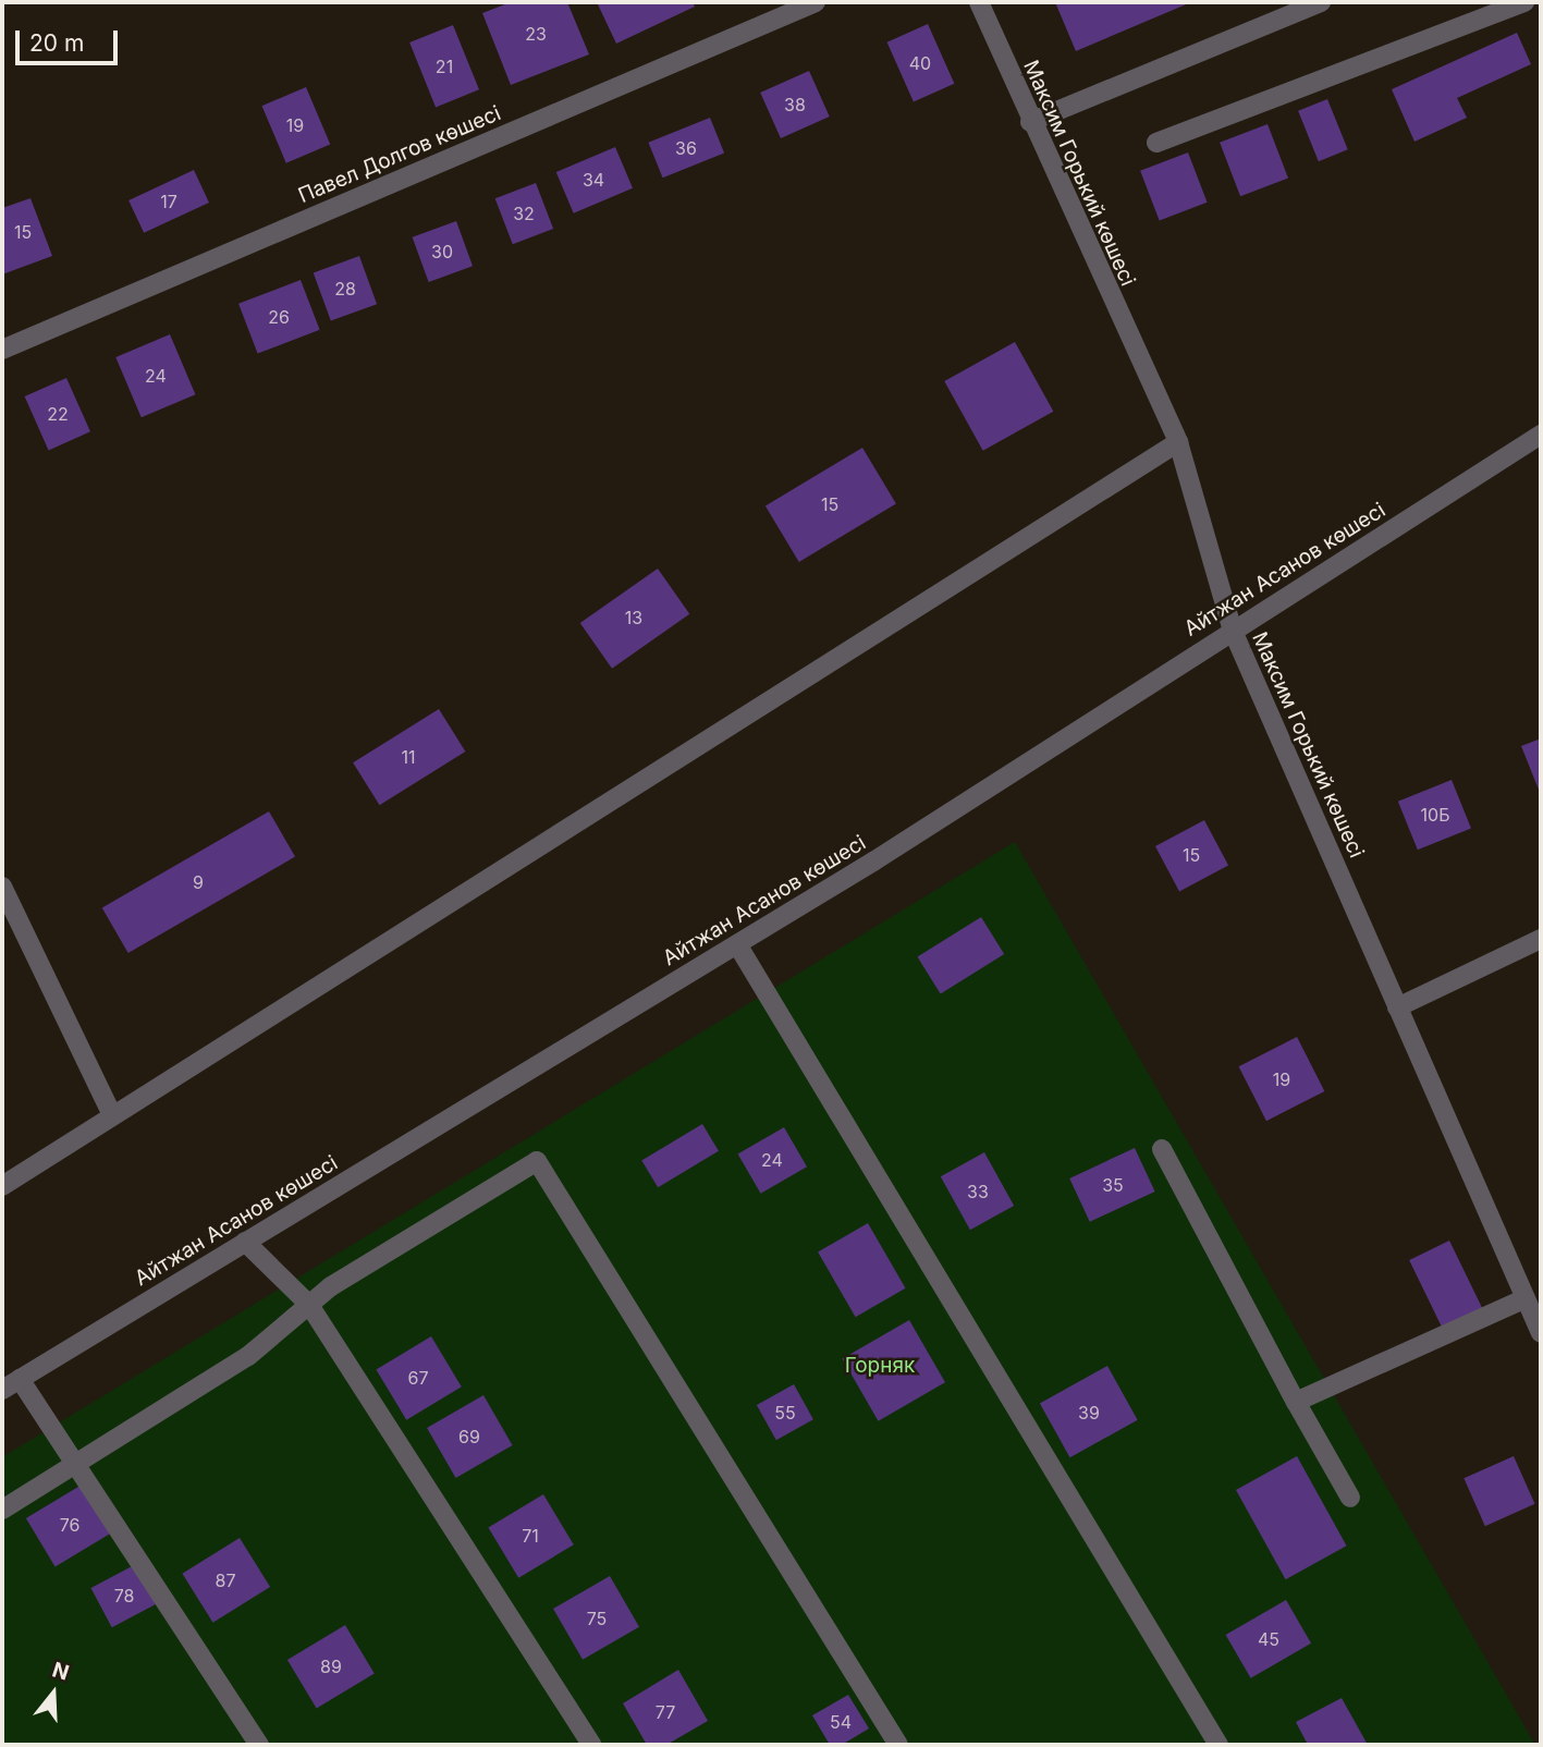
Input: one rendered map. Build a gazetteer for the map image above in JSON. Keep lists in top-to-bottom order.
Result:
{
  "streets": {
    "street": ["Павел Долгов көшесі", "Максим Горький көшесі", "Айтжан Асанов көшесі"]
  },
  "crossings": [
    ["Максим Горький көшесі", "Айтжан Асанов көшесі"]
  ],
  "parks": ["Горняк"],
  "house_numbers": [
    "23",
    "40",
    "21",
    "38",
    "19",
    "36",
    "34",
    "17",
    "32",
    "15",
    "30",
    "28",
    "26",
    "24",
    "22",
    "15",
    "13",
    "11",
    "10Б",
    "15",
    "9",
    "19",
    "24",
    "35",
    "33",
    "67",
    "55",
    "39",
    "69",
    "76",
    "71",
    "87",
    "78",
    "75",
    "45",
    "89",
    "77",
    "54"
  ],
  "scale_bar": "20 m",
  "north": "top"
}
